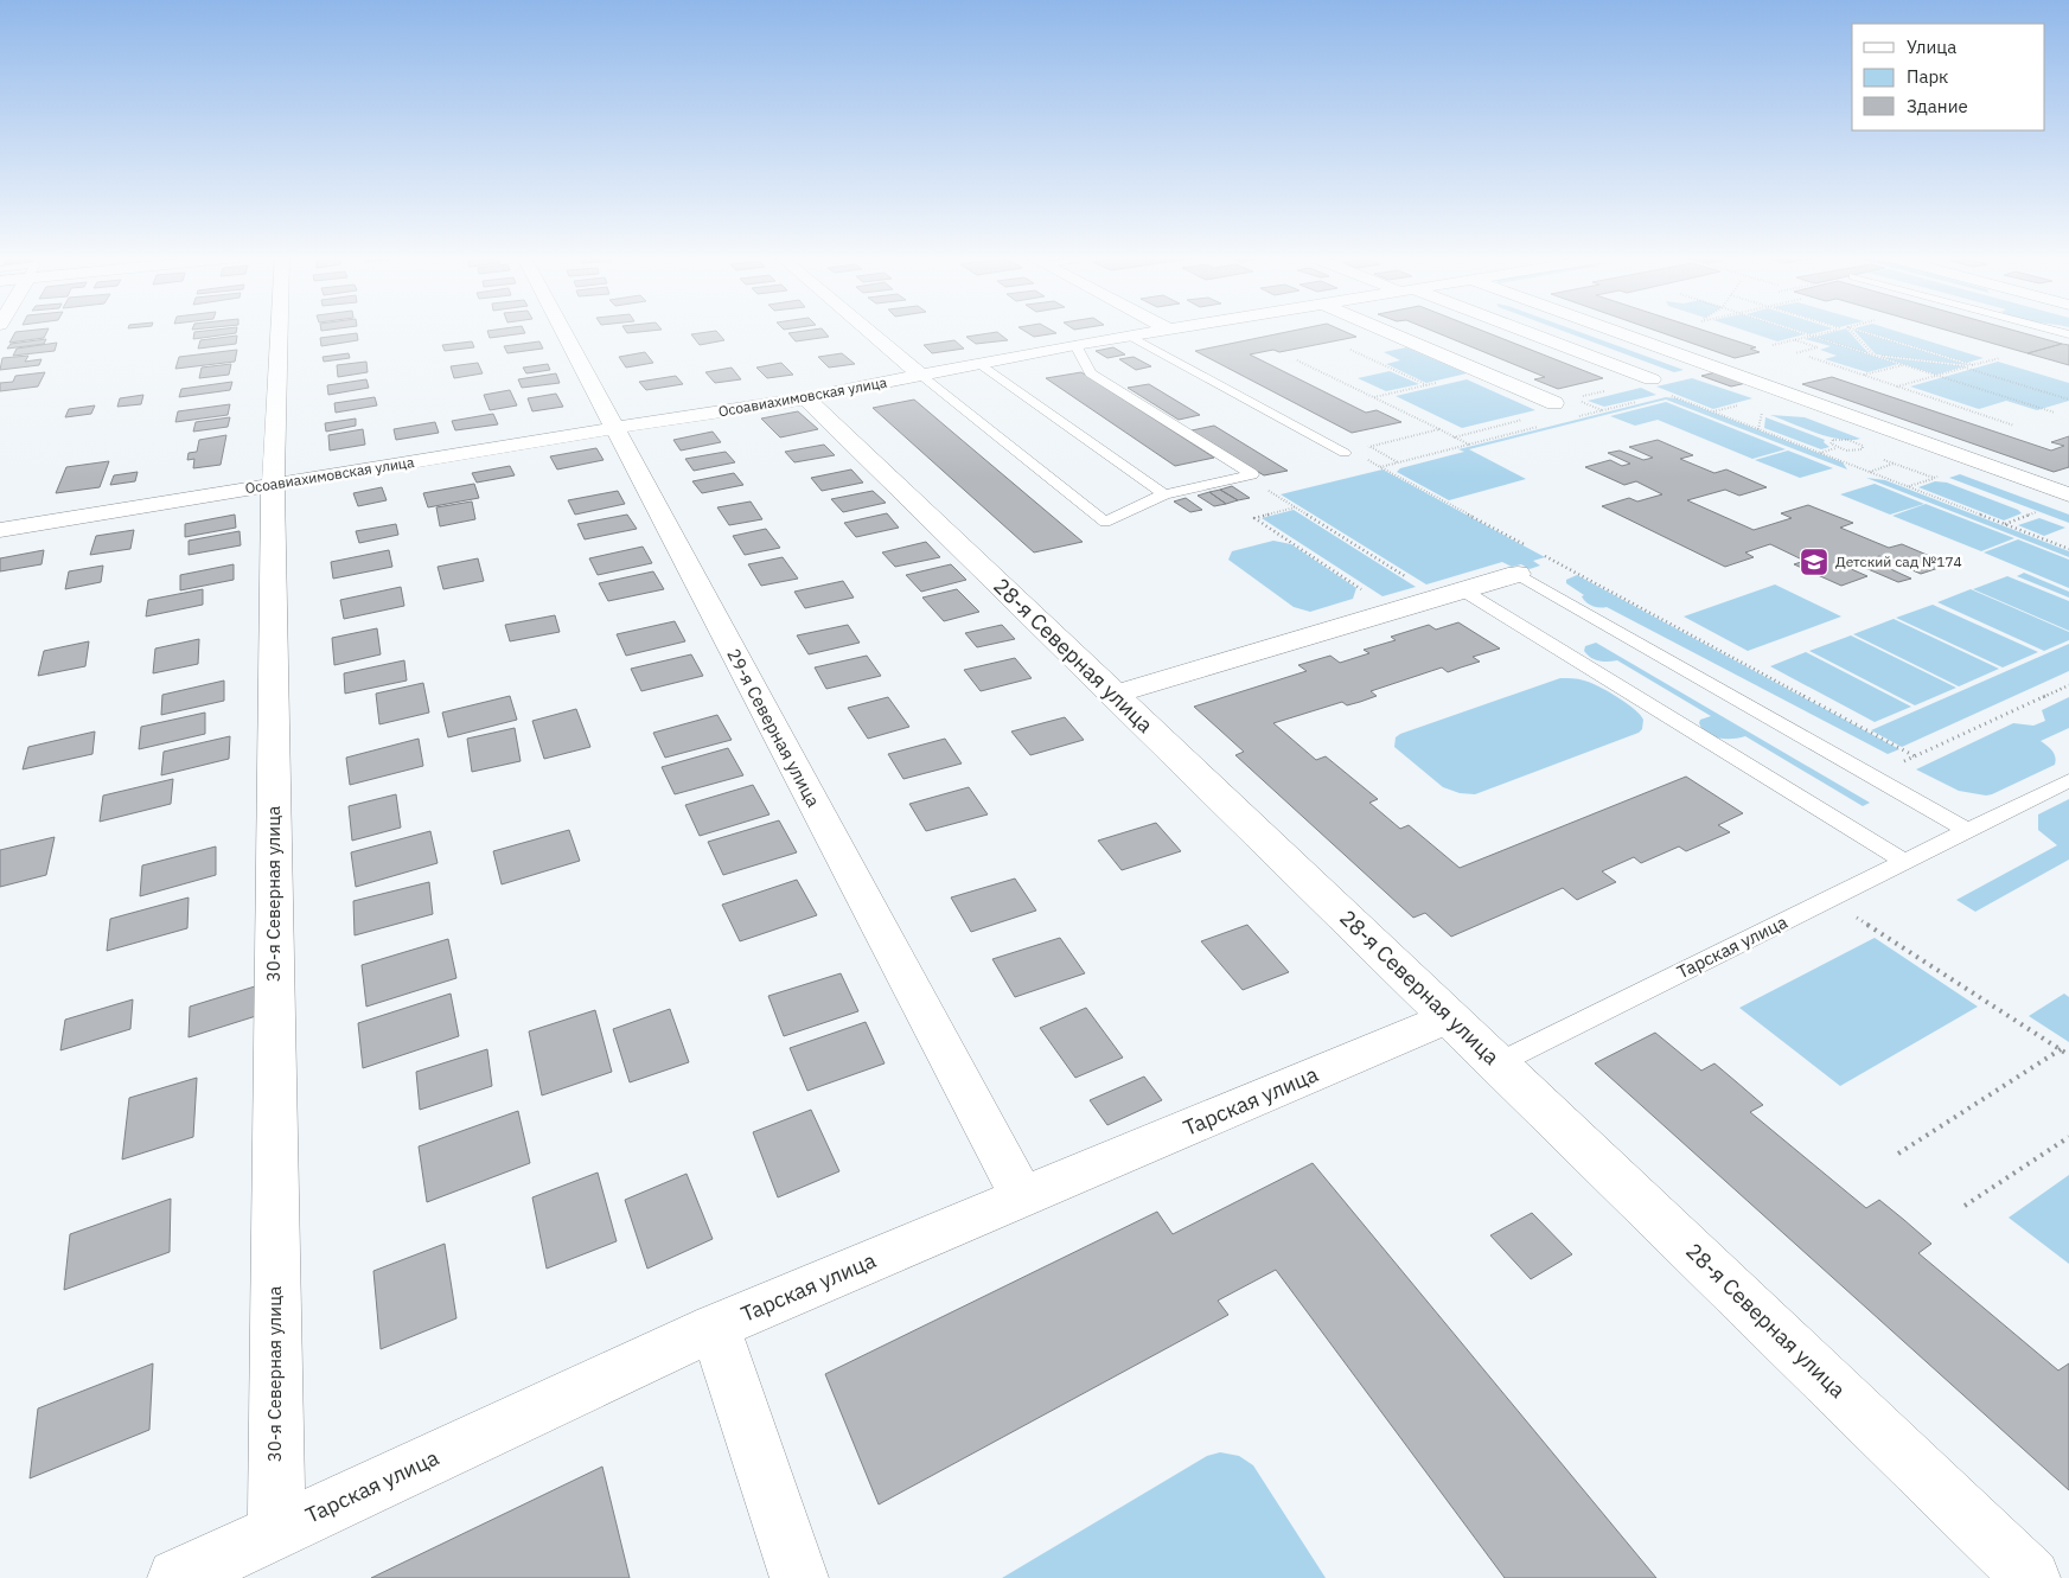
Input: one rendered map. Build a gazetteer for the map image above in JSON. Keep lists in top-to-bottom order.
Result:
{
  "streets": {
    "street": [
      "Осоавиахимовская улица",
      "28-я Северная улица",
      "29-я Северная улица",
      "30-я Северная улица",
      "Тарская улица"
    ]
  },
  "crossings": [
    ["Осоавиахимовская улица", "28-я Северная улица"],
    ["Осоавиахимовская улица", "29-я Северная улица"],
    ["Осоавиахимовская улица", "30-я Северная улица"],
    ["28-я Северная улица", "Тарская улица"],
    ["29-я Северная улица", "Тарская улица"],
    ["30-я Северная улица", "Тарская улица"]
  ],
  "places": {
    "school or university": ["Детский сад №174"]
  },
  "legend": ["Улица", "Парк", "Здание"]
}
